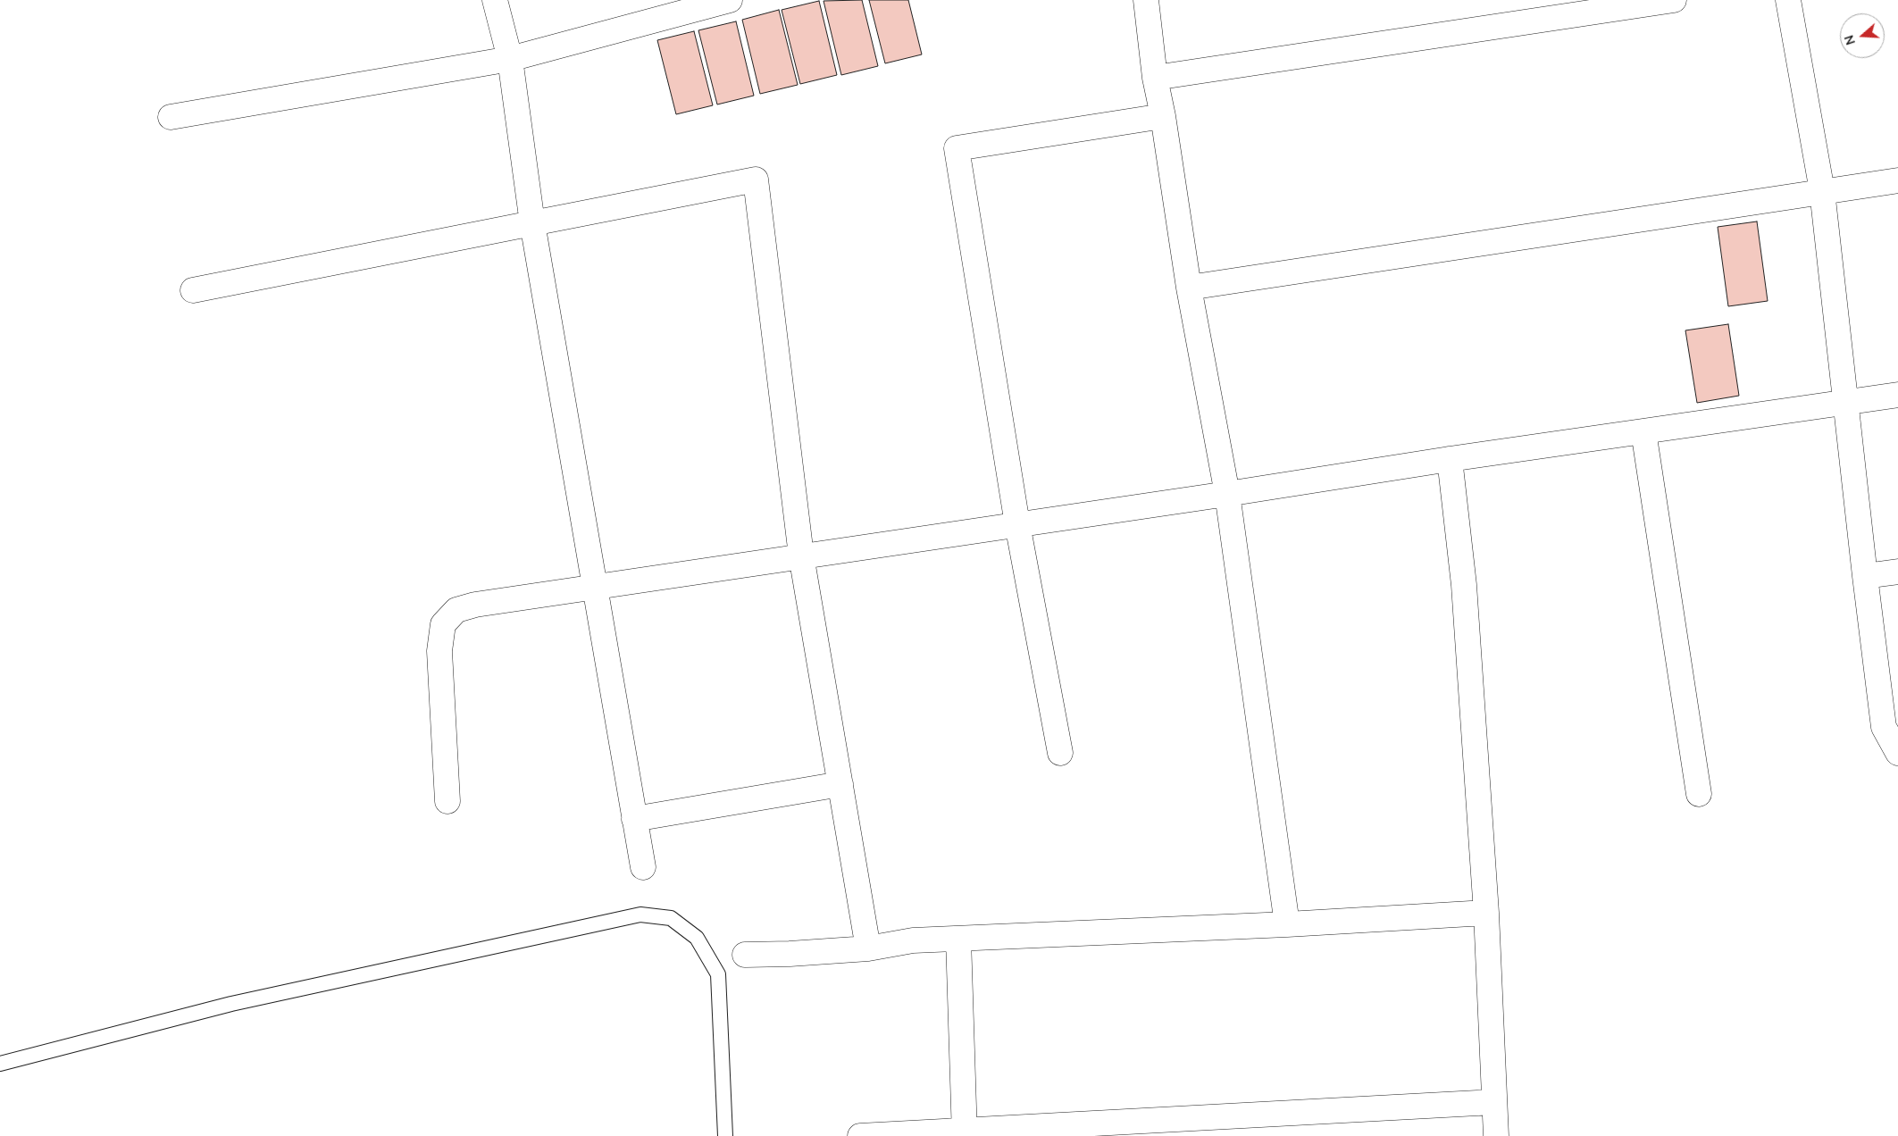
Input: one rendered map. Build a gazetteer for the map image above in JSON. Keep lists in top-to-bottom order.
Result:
{
  "north": "left"
}
